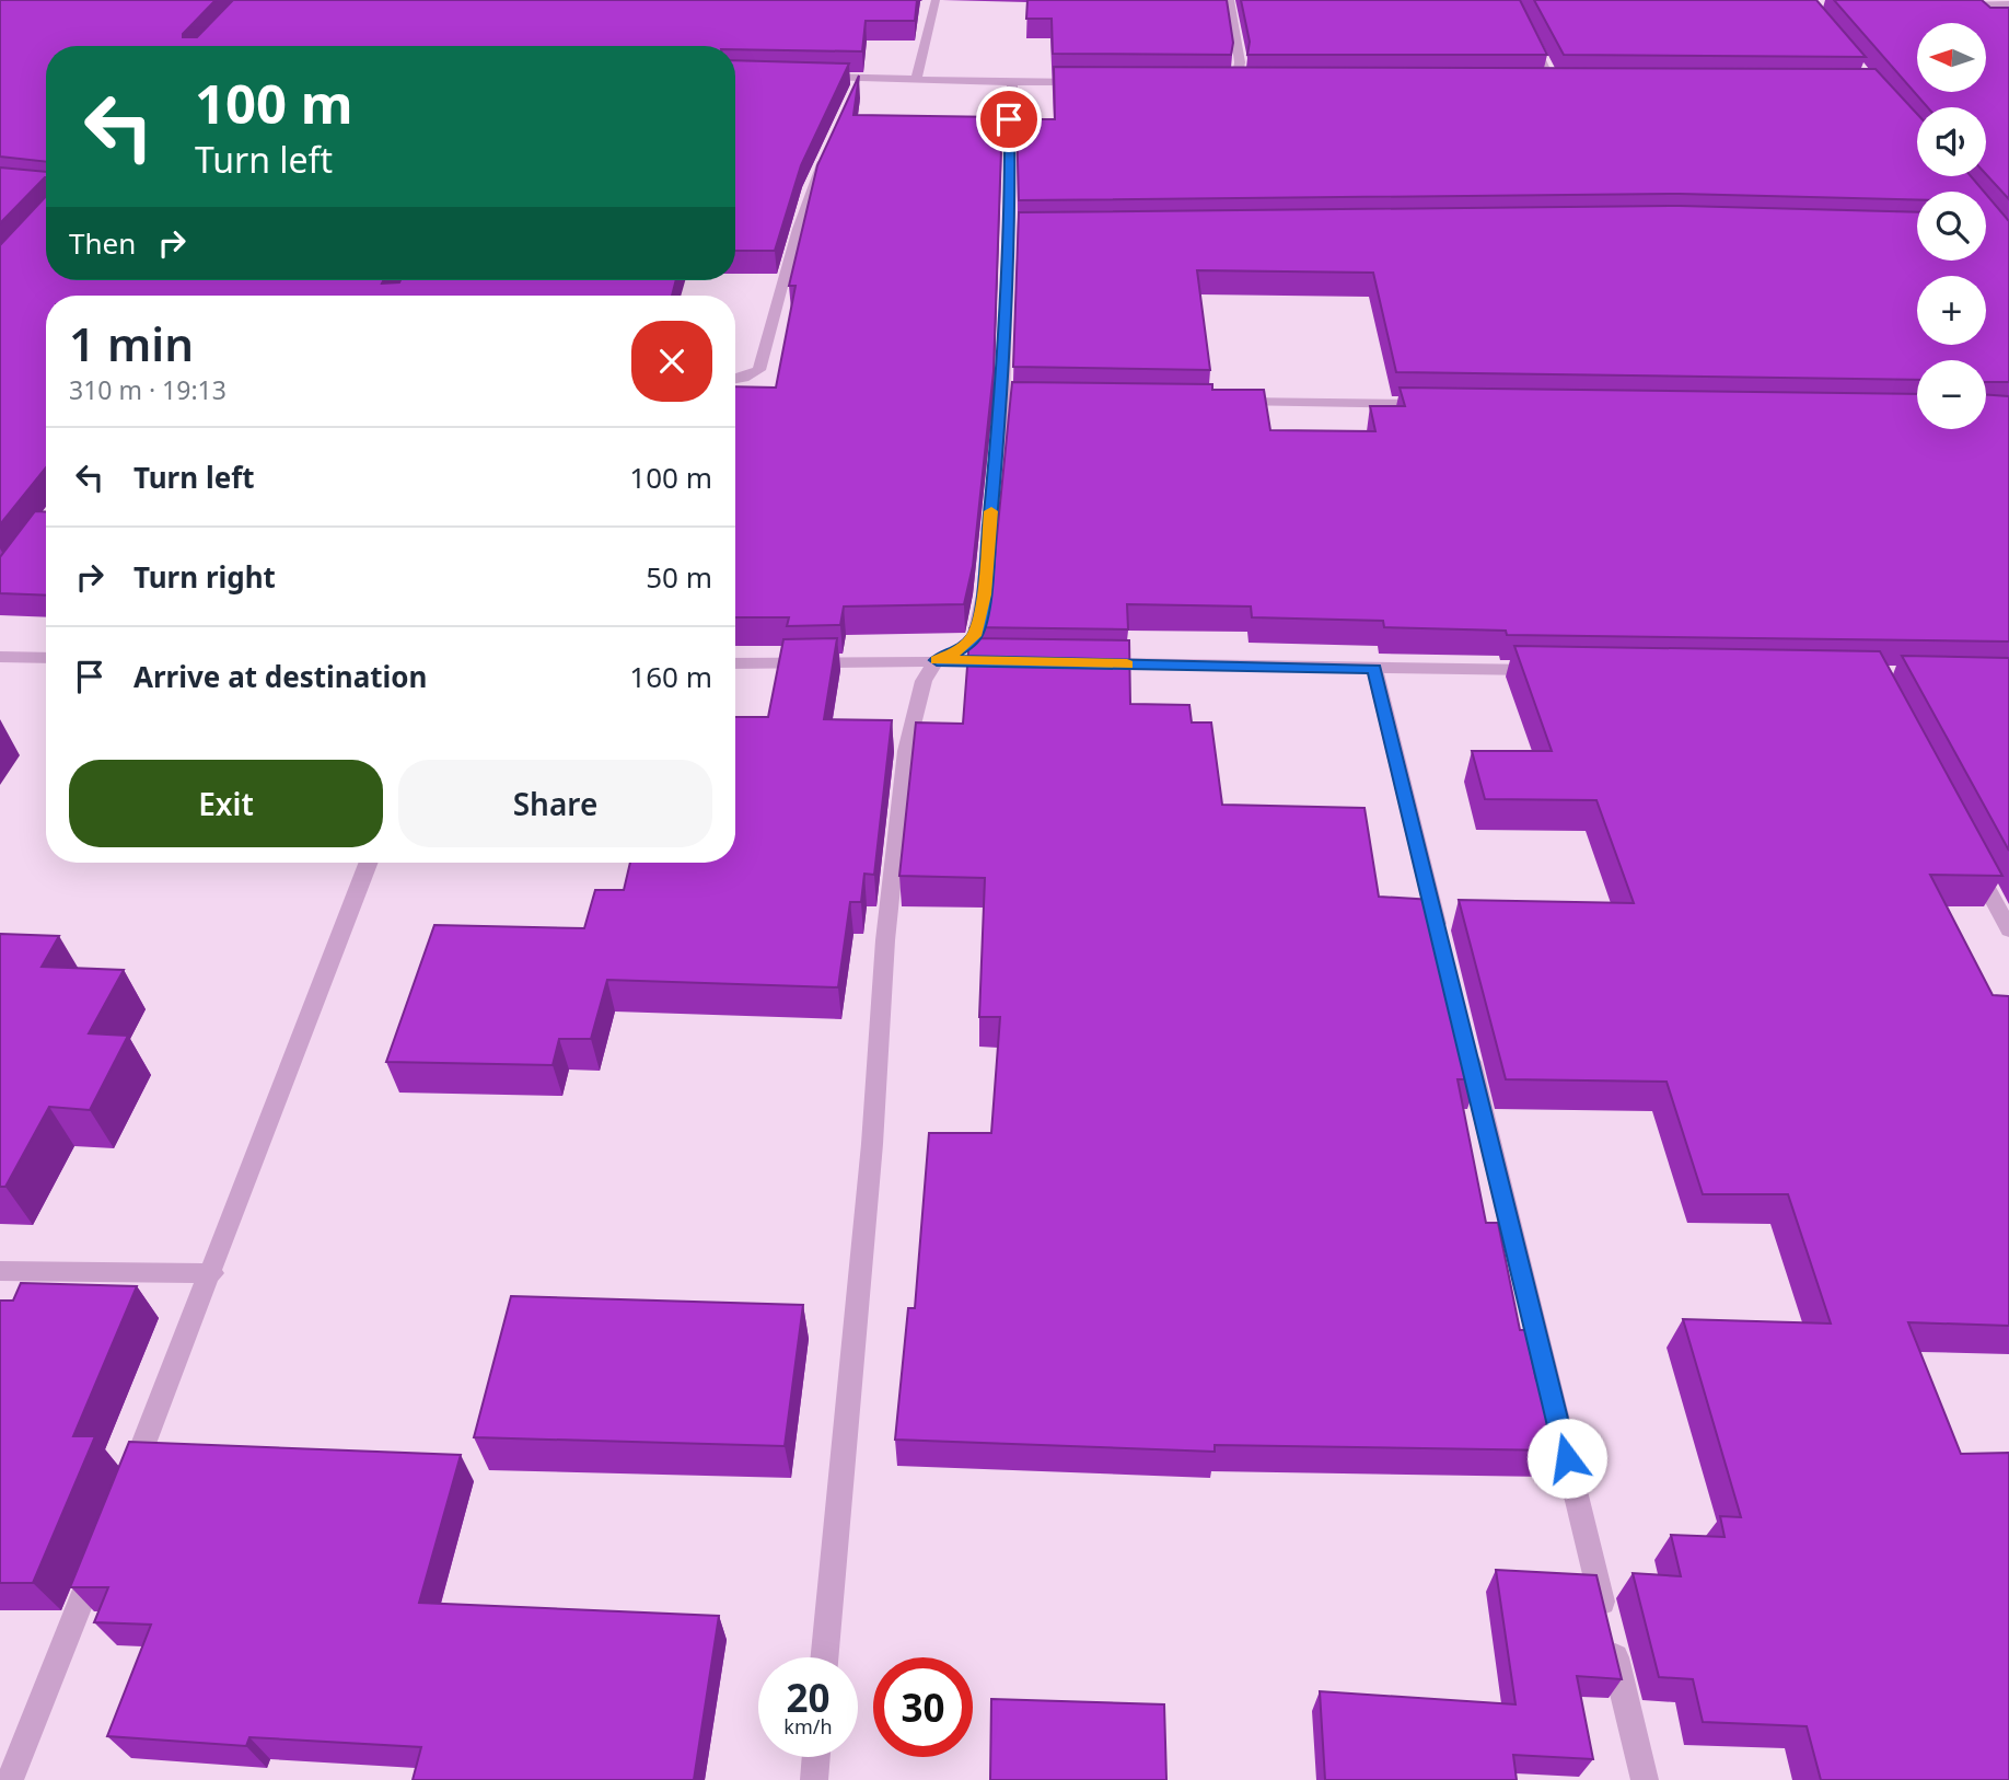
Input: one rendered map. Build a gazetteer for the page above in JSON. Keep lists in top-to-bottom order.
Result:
{
  "north": "left",
  "page": {
    "map_buttons": ["+", "−"],
    "turn": ["100 m", "Turn left"],
    "then": "Then",
    "heading": ["1 min", "310 m · 19:13"],
    "list": [
      {
        "name": "Turn left",
        "value": "100 m"
      },
      {
        "name": "Turn right",
        "value": "50 m"
      },
      {
        "name": "Arrive at destination",
        "value": "160 m"
      }
    ],
    "buttons": ["Exit", "Share"],
    "speed": "20 km/h",
    "limit": "30"
  }
}
